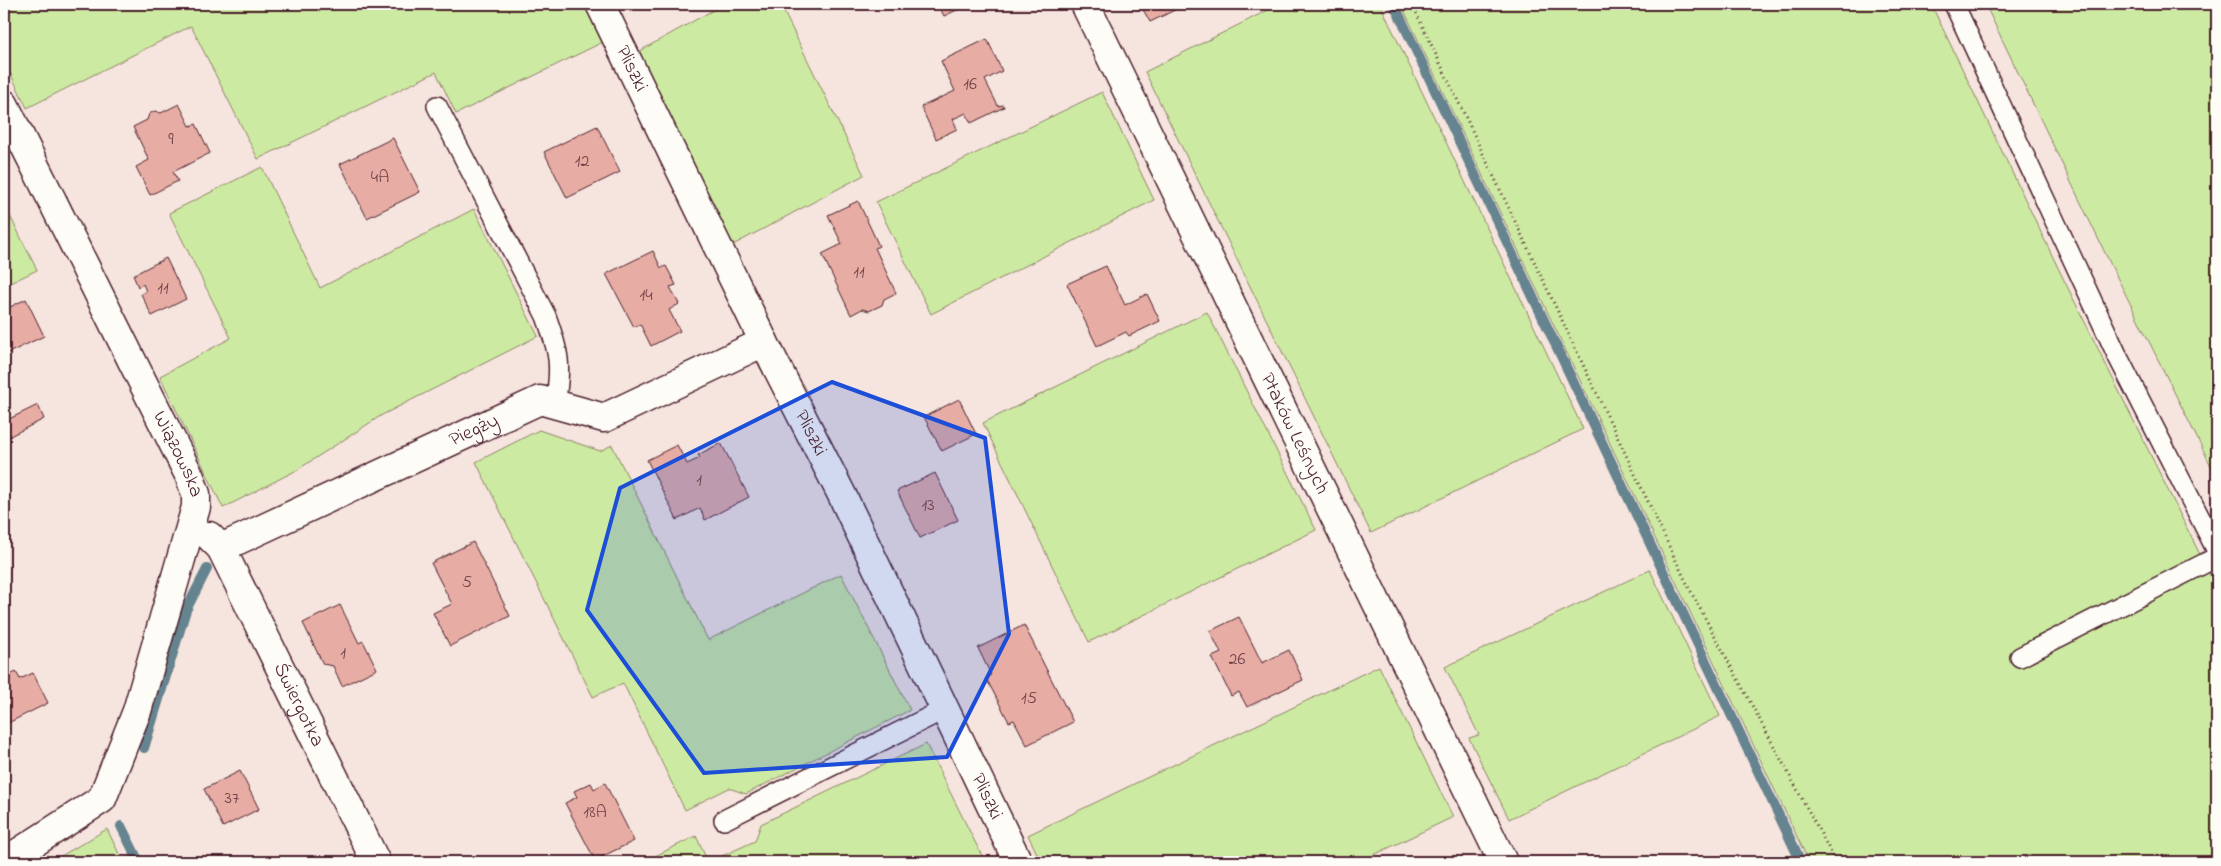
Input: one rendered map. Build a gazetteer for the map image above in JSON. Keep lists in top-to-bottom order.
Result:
{
  "streets": {
    "street": [
      "Pliszki",
      "Piegży",
      "Ptaków Leśnych",
      "Wiązowska",
      "Świergotka"
    ]
  },
  "crossings": [
    ["Pliszki", "Piegży"],
    ["Piegży", "Świergotka"]
  ],
  "house_numbers": [
    "16",
    "9",
    "12",
    "4A",
    "11",
    "11",
    "14",
    "1",
    "13",
    "5",
    "1",
    "26",
    "15",
    "37",
    "18A"
  ]
}
